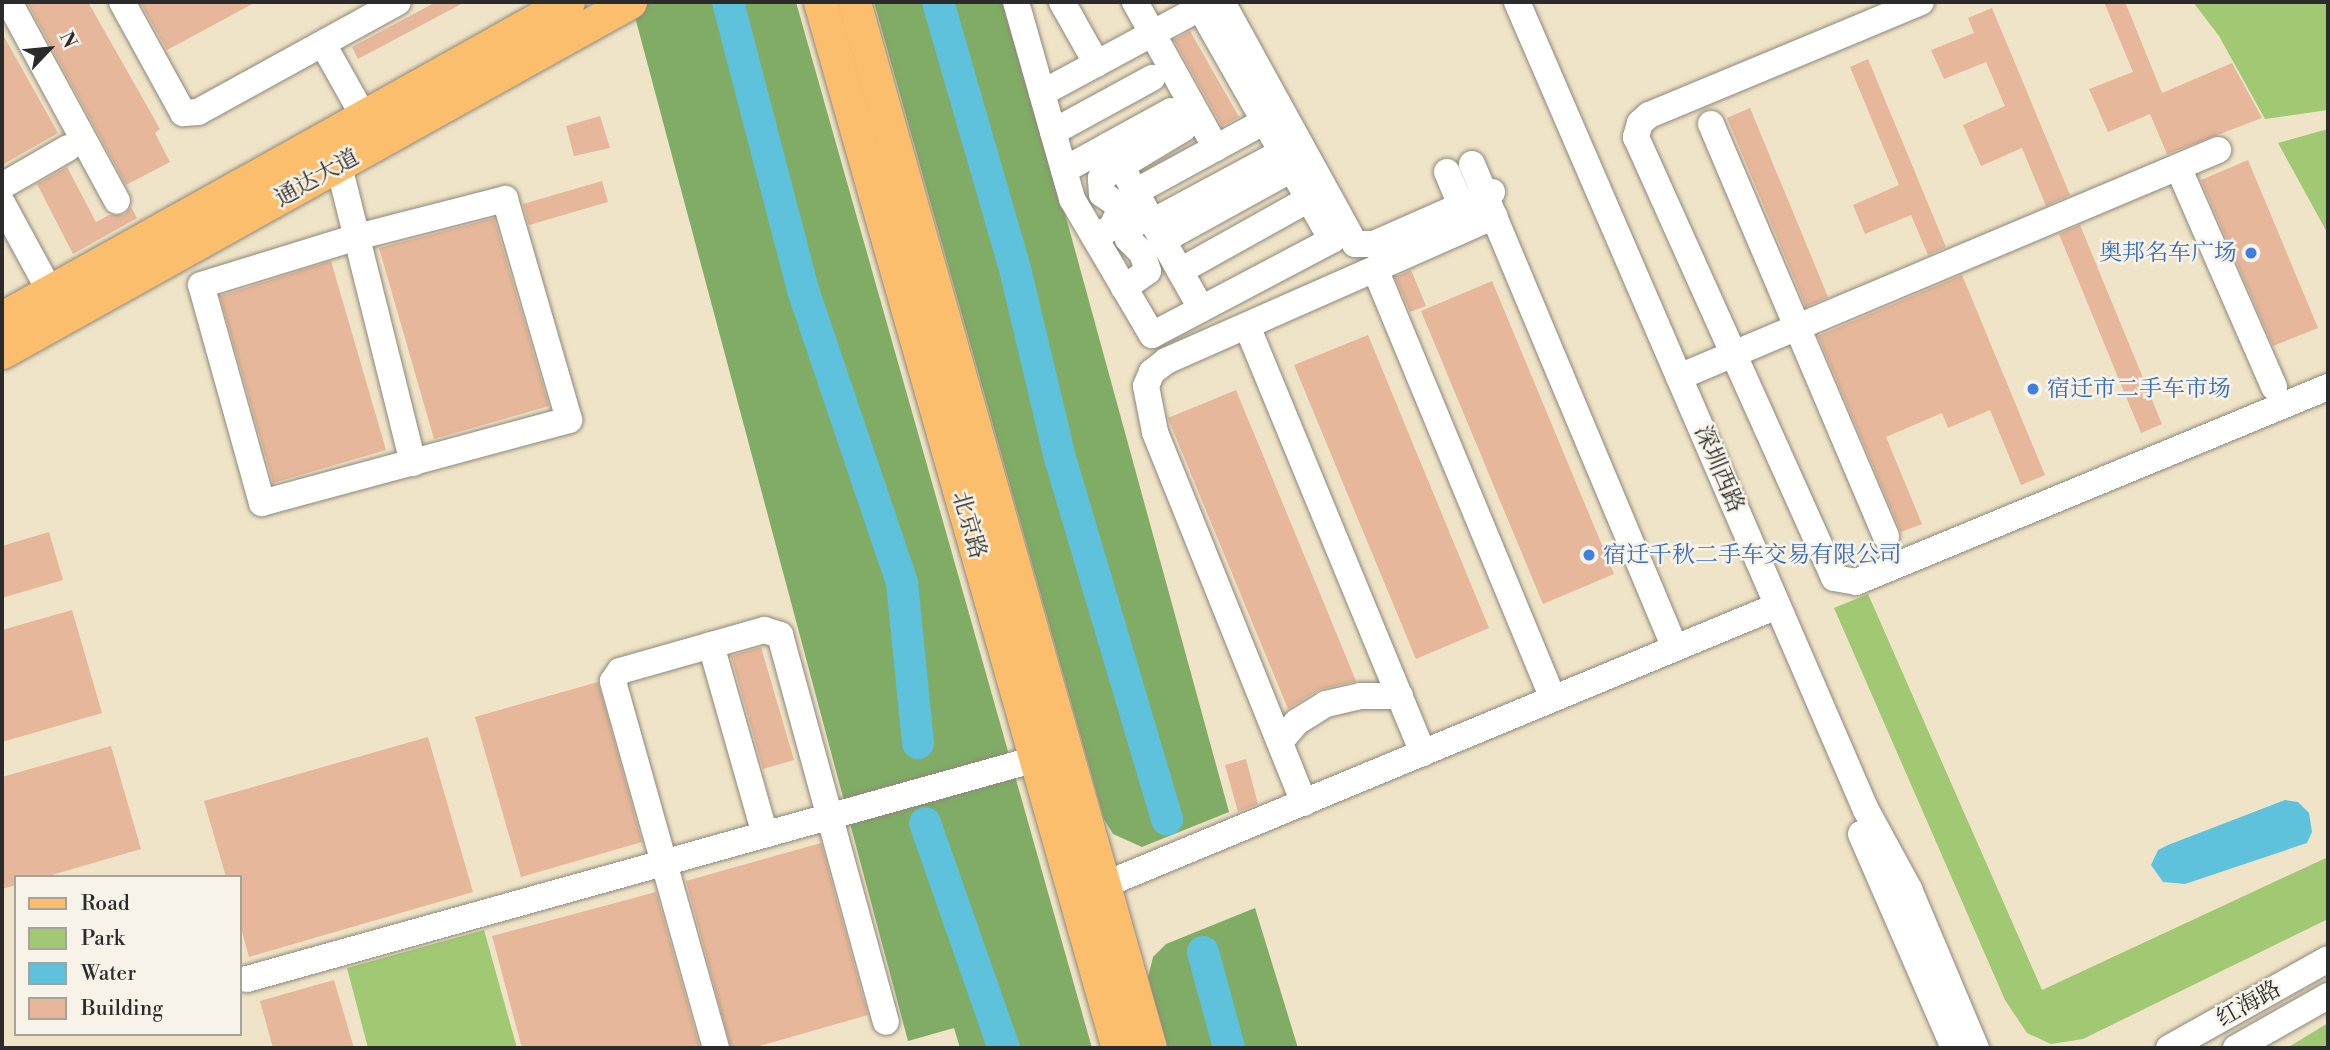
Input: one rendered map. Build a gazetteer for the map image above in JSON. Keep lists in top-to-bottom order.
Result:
{
  "streets": {
    "main road": ["通达大道", "北京路"],
    "street": ["深圳西路", "红海路"]
  },
  "places": ["奥邦名车广场", "宿迁市二手车市场", "宿迁千秋二手车交易有限公司"],
  "legend": [
    "Road",
    "Park",
    "Water",
    "Building"
  ],
  "north": "top right"
}
